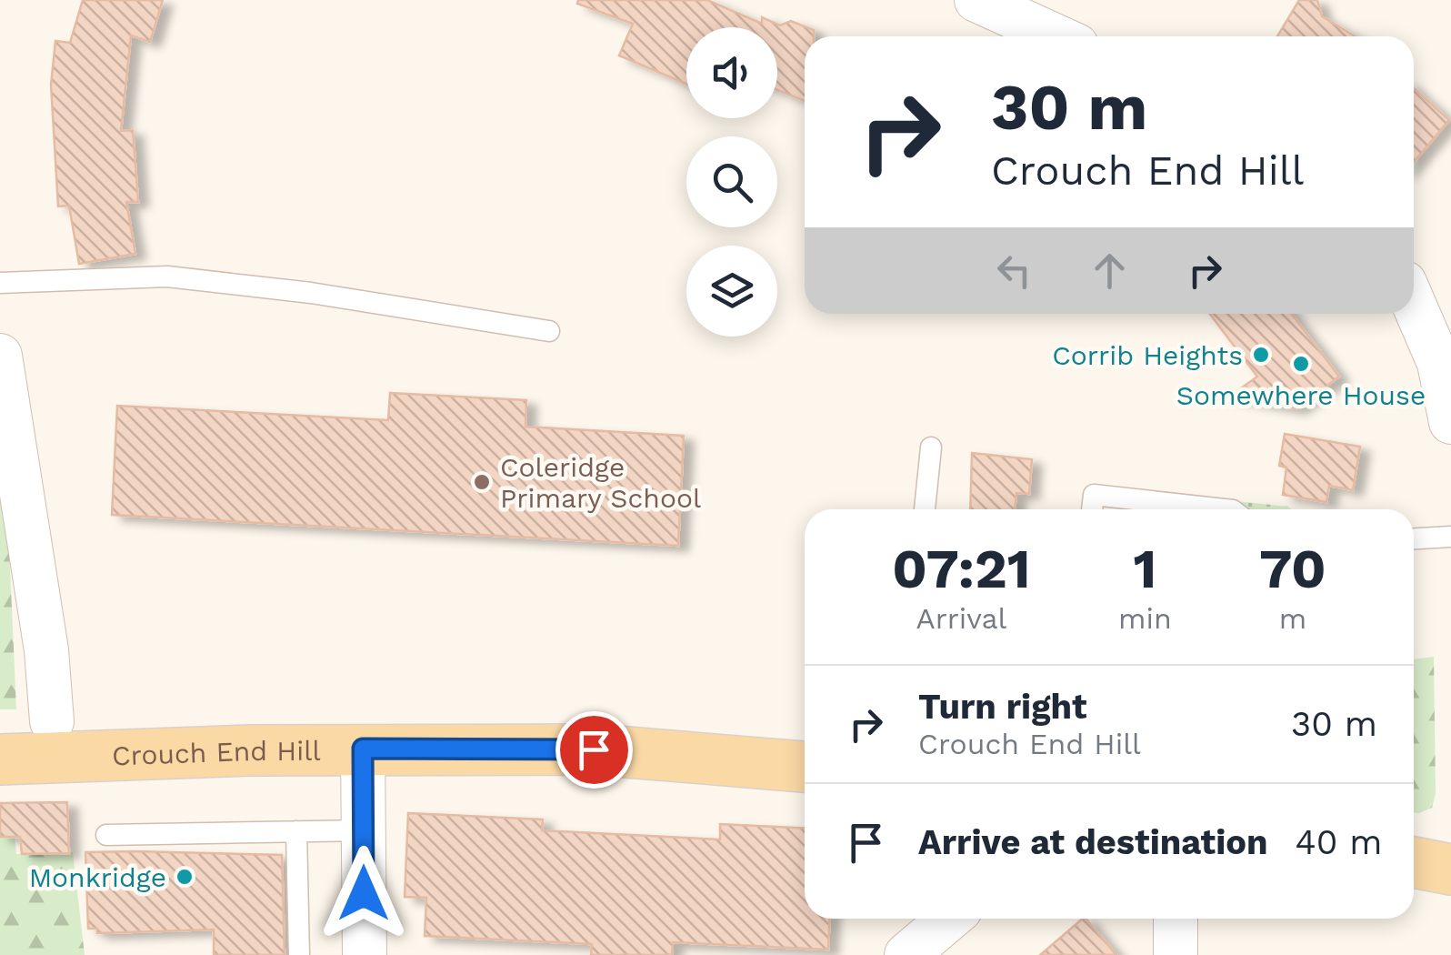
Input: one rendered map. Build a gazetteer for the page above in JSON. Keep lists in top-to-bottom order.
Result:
{
  "streets": {
    "main road": ["Crouch End Hill"]
  },
  "places": [
    "Corrib Heights",
    "Somewhere House",
    "Coleridge Primary School",
    "Monkridge"
  ],
  "page": {
    "turn": ["30 m", "Crouch End Hill"],
    "eta": [
      "07:21",
      "Arrival",
      "1",
      "min",
      "70",
      "m"
    ],
    "list": [
      {
        "name": "Turn right",
        "note": "Crouch End Hill",
        "value": "30 m"
      },
      {
        "name": "Arrive at destination",
        "value": "40 m"
      }
    ]
  }
}
